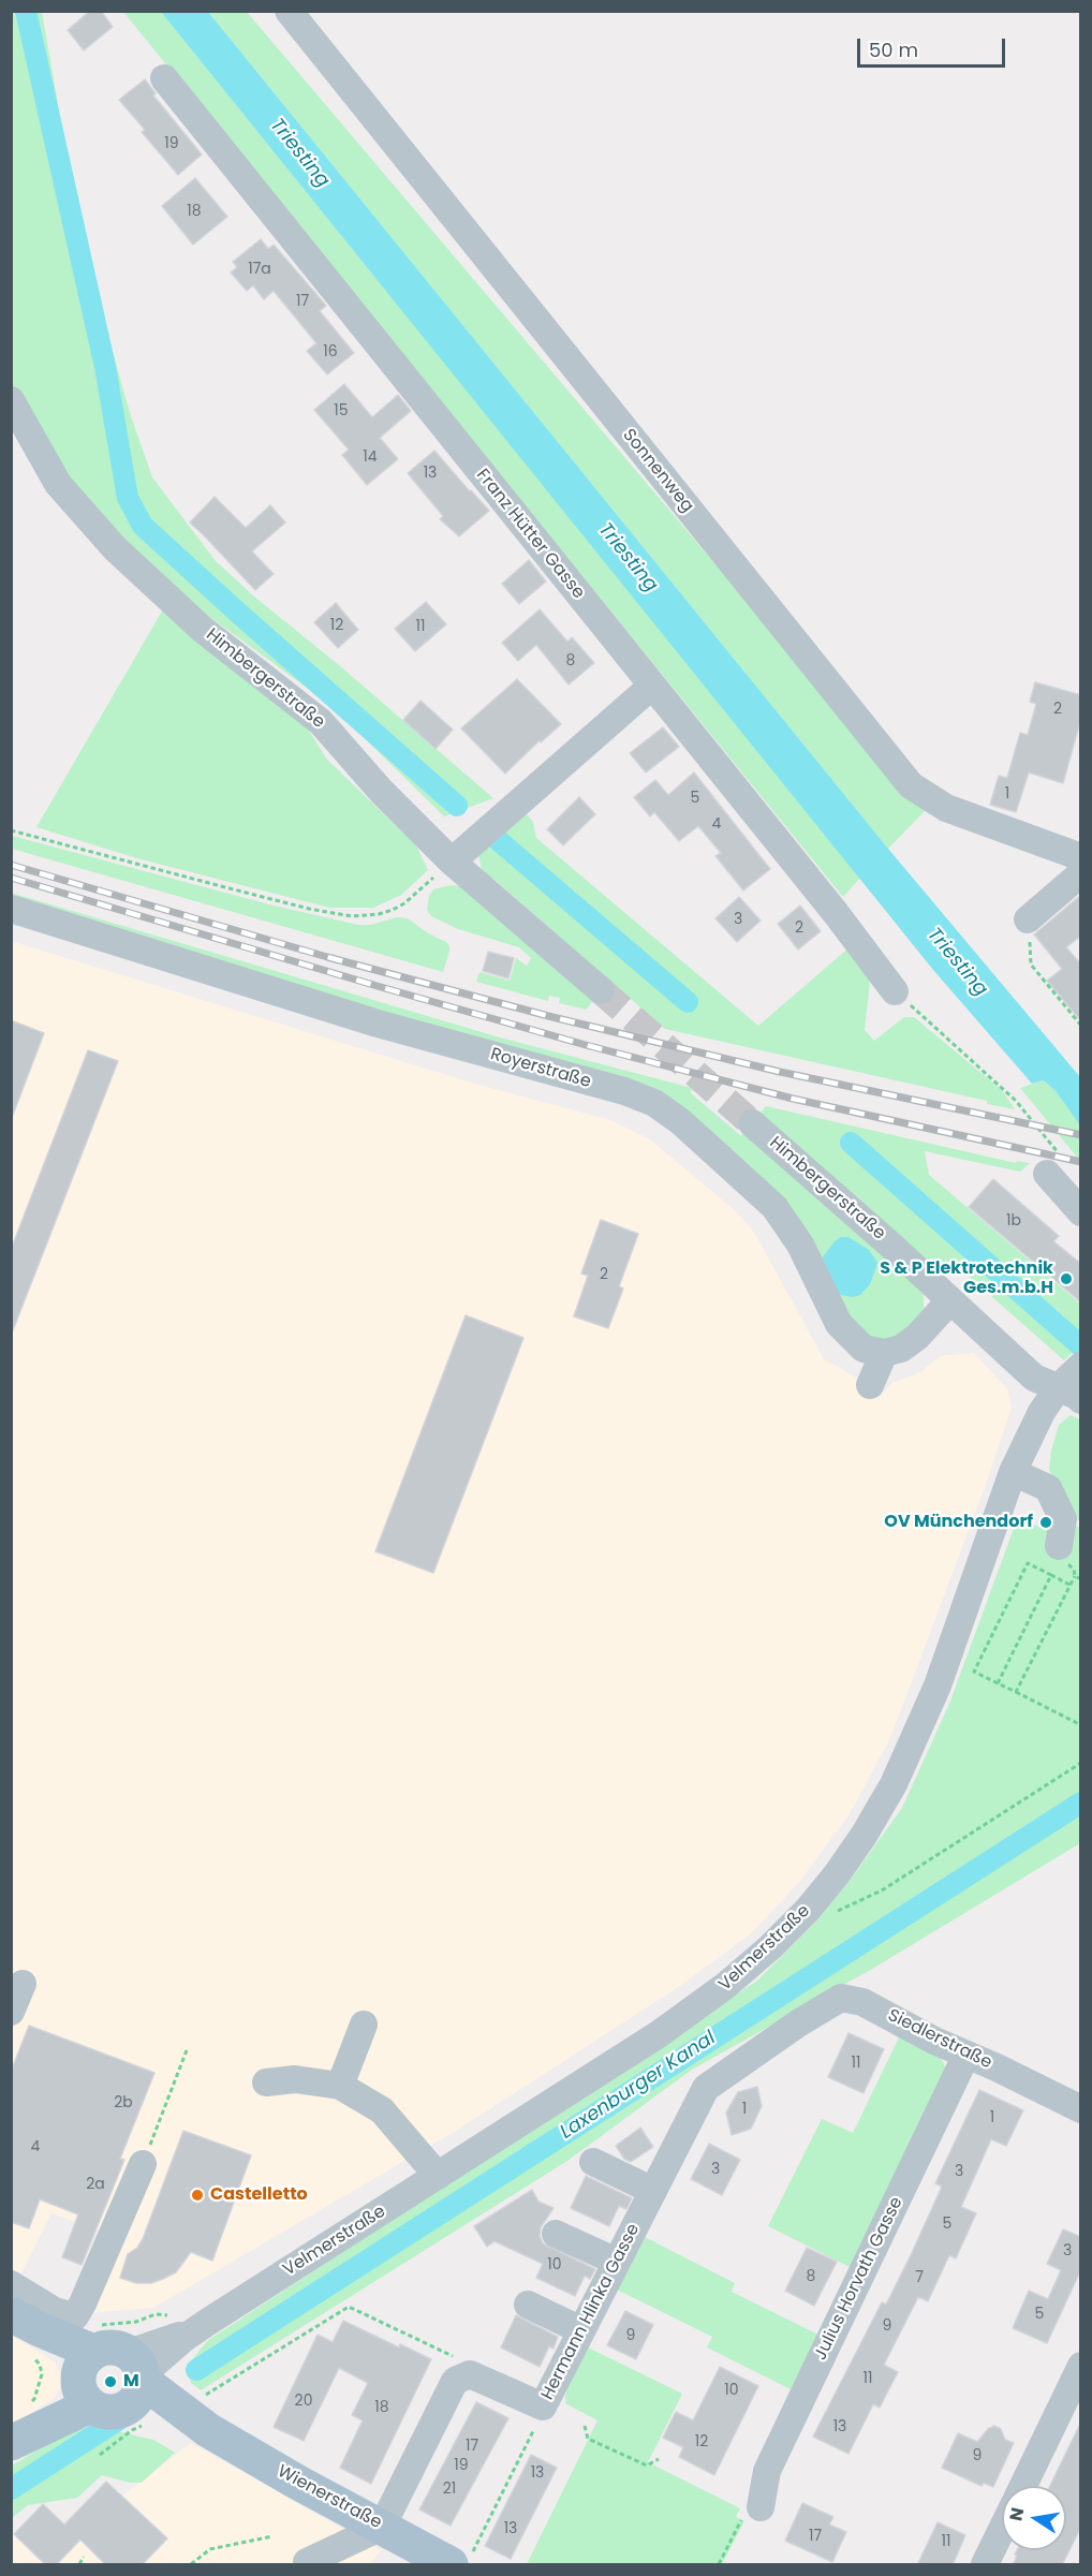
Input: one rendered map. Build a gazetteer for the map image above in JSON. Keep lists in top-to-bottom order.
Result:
{
  "streets": {
    "main road": ["Wienerstraße"],
    "street": [
      "Sonnenweg",
      "Franz Hütter Gasse",
      "Himbergerstraße",
      "Royerstraße",
      "Velmerstraße",
      "Siedlerstraße",
      "Julius Horvath Gasse",
      "Hermann Hlinka Gasse"
    ]
  },
  "crossings": [
    ["Himbergerstraße", "Velmerstraße"],
    ["Velmerstraße", "Wienerstraße"],
    ["Siedlerstraße", "Julius Horvath Gasse"],
    ["Siedlerstraße", "Hermann Hlinka Gasse"]
  ],
  "water": ["Triesting", "Laxenburger Kanal"],
  "places": [
    "S & P Elektrotechnik Ges.m.b.H",
    "OV Münchendorf",
    "Castelletto",
    "M"
  ],
  "house_numbers": [
    "19",
    "18",
    "17a",
    "17",
    "16",
    "15",
    "14",
    "13",
    "12",
    "11",
    "8",
    "2",
    "1",
    "5",
    "4",
    "3",
    "2",
    "1b",
    "2",
    "11",
    "2b",
    "1",
    "1",
    "4",
    "3",
    "3",
    "2a",
    "5",
    "3",
    "10",
    "8",
    "7",
    "5",
    "9",
    "9",
    "11",
    "10",
    "20",
    "18",
    "13",
    "12",
    "17",
    "9",
    "19",
    "13",
    "21",
    "13",
    "17",
    "11"
  ],
  "scale_bar": "50 m",
  "north": "left"
}
